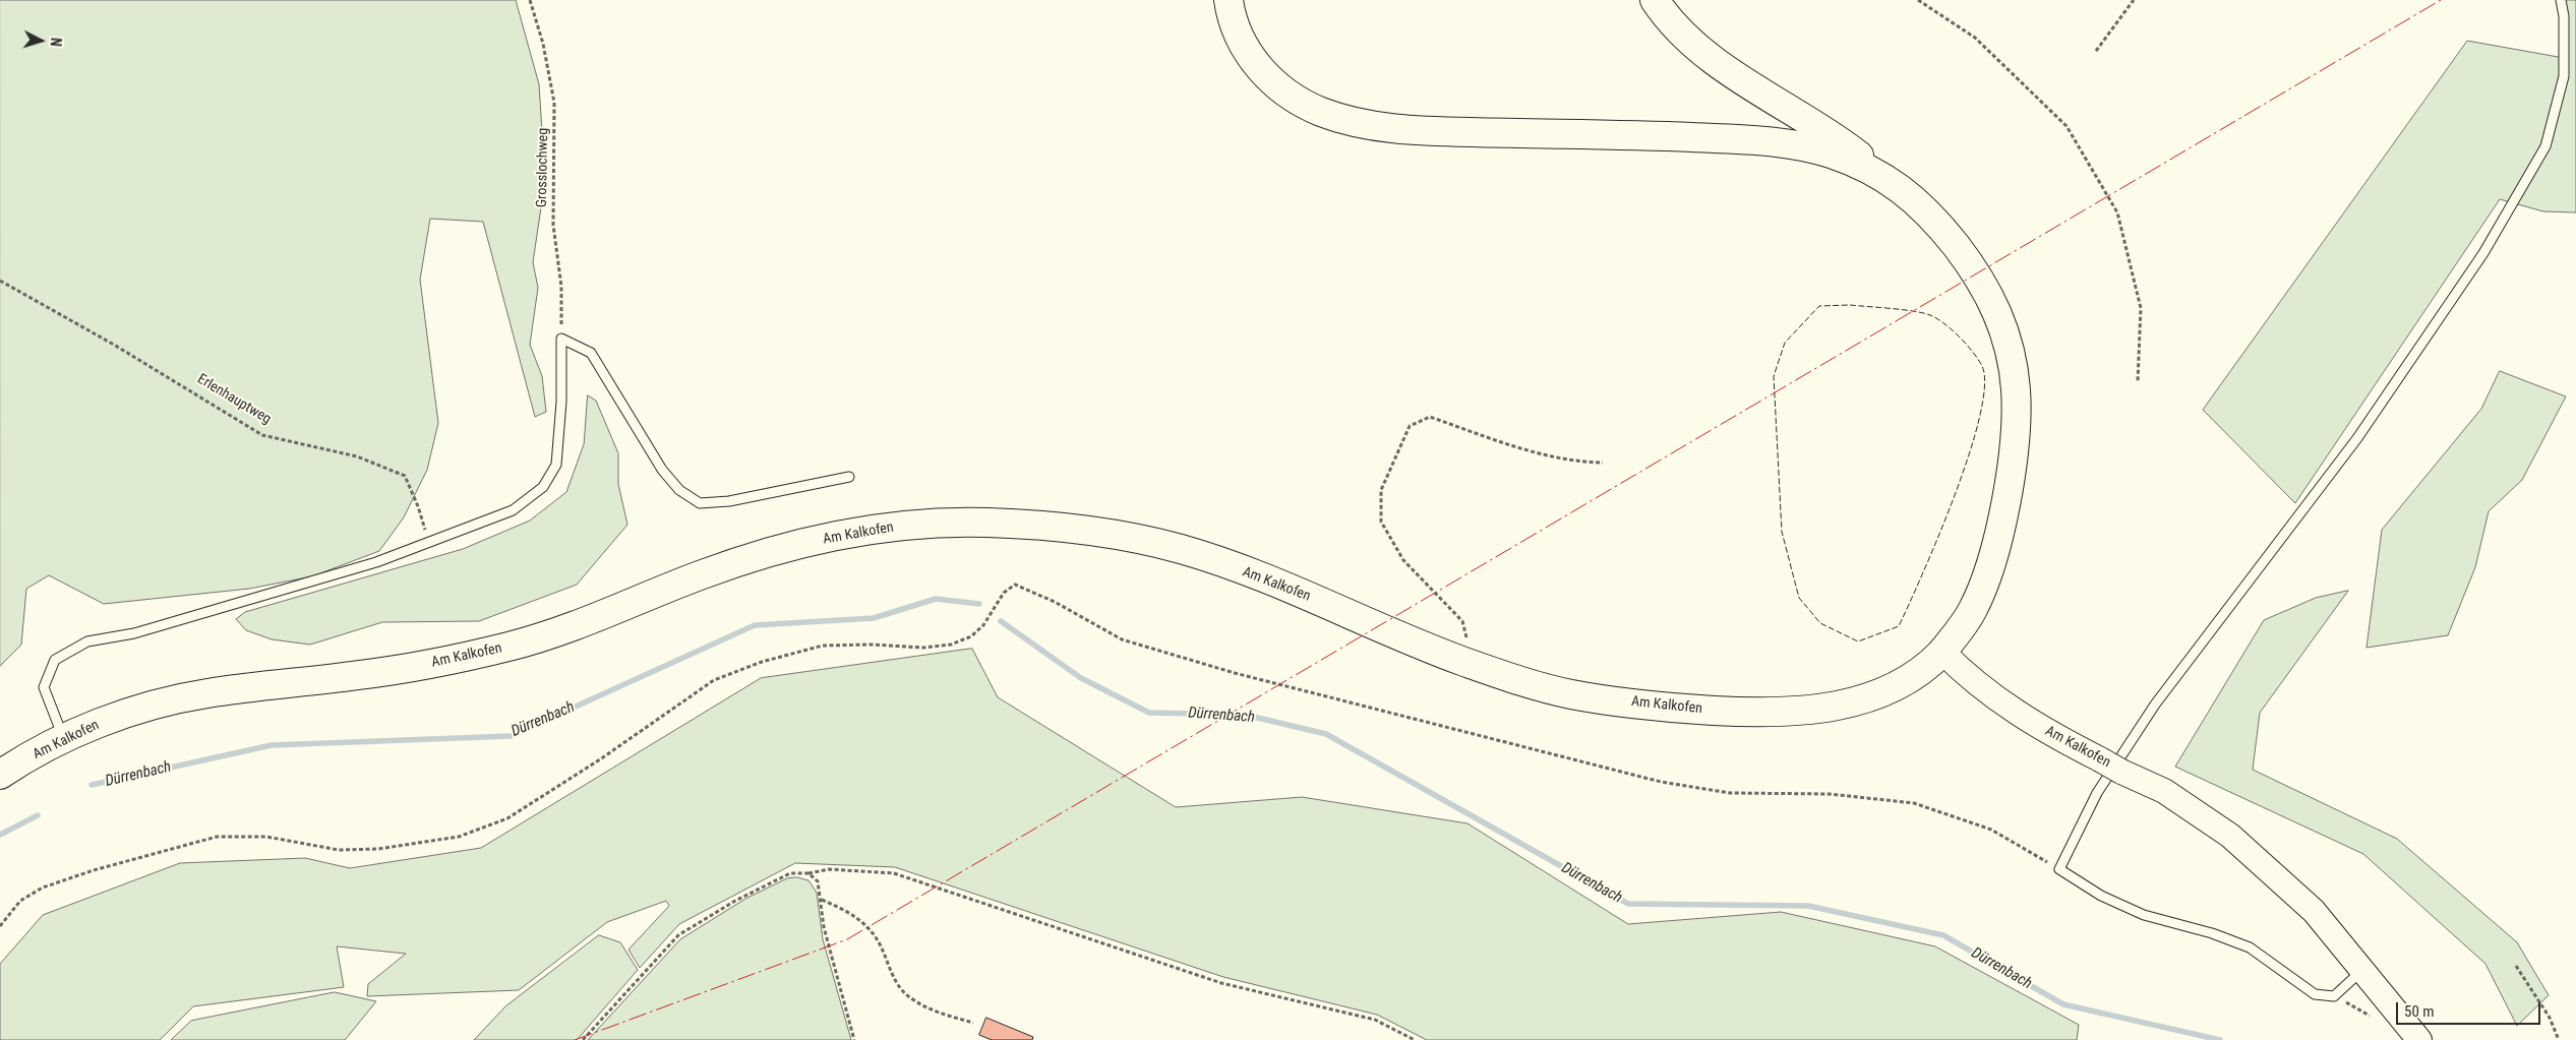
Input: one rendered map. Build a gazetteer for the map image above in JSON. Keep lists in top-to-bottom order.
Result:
{
  "streets": {
    "main road": ["Am Kalkofen"],
    "path": ["Grosslochweg", "Erlenhauptweg"]
  },
  "water": ["Dürrenbach"],
  "scale_bar": "50 m",
  "north": "right"
}
